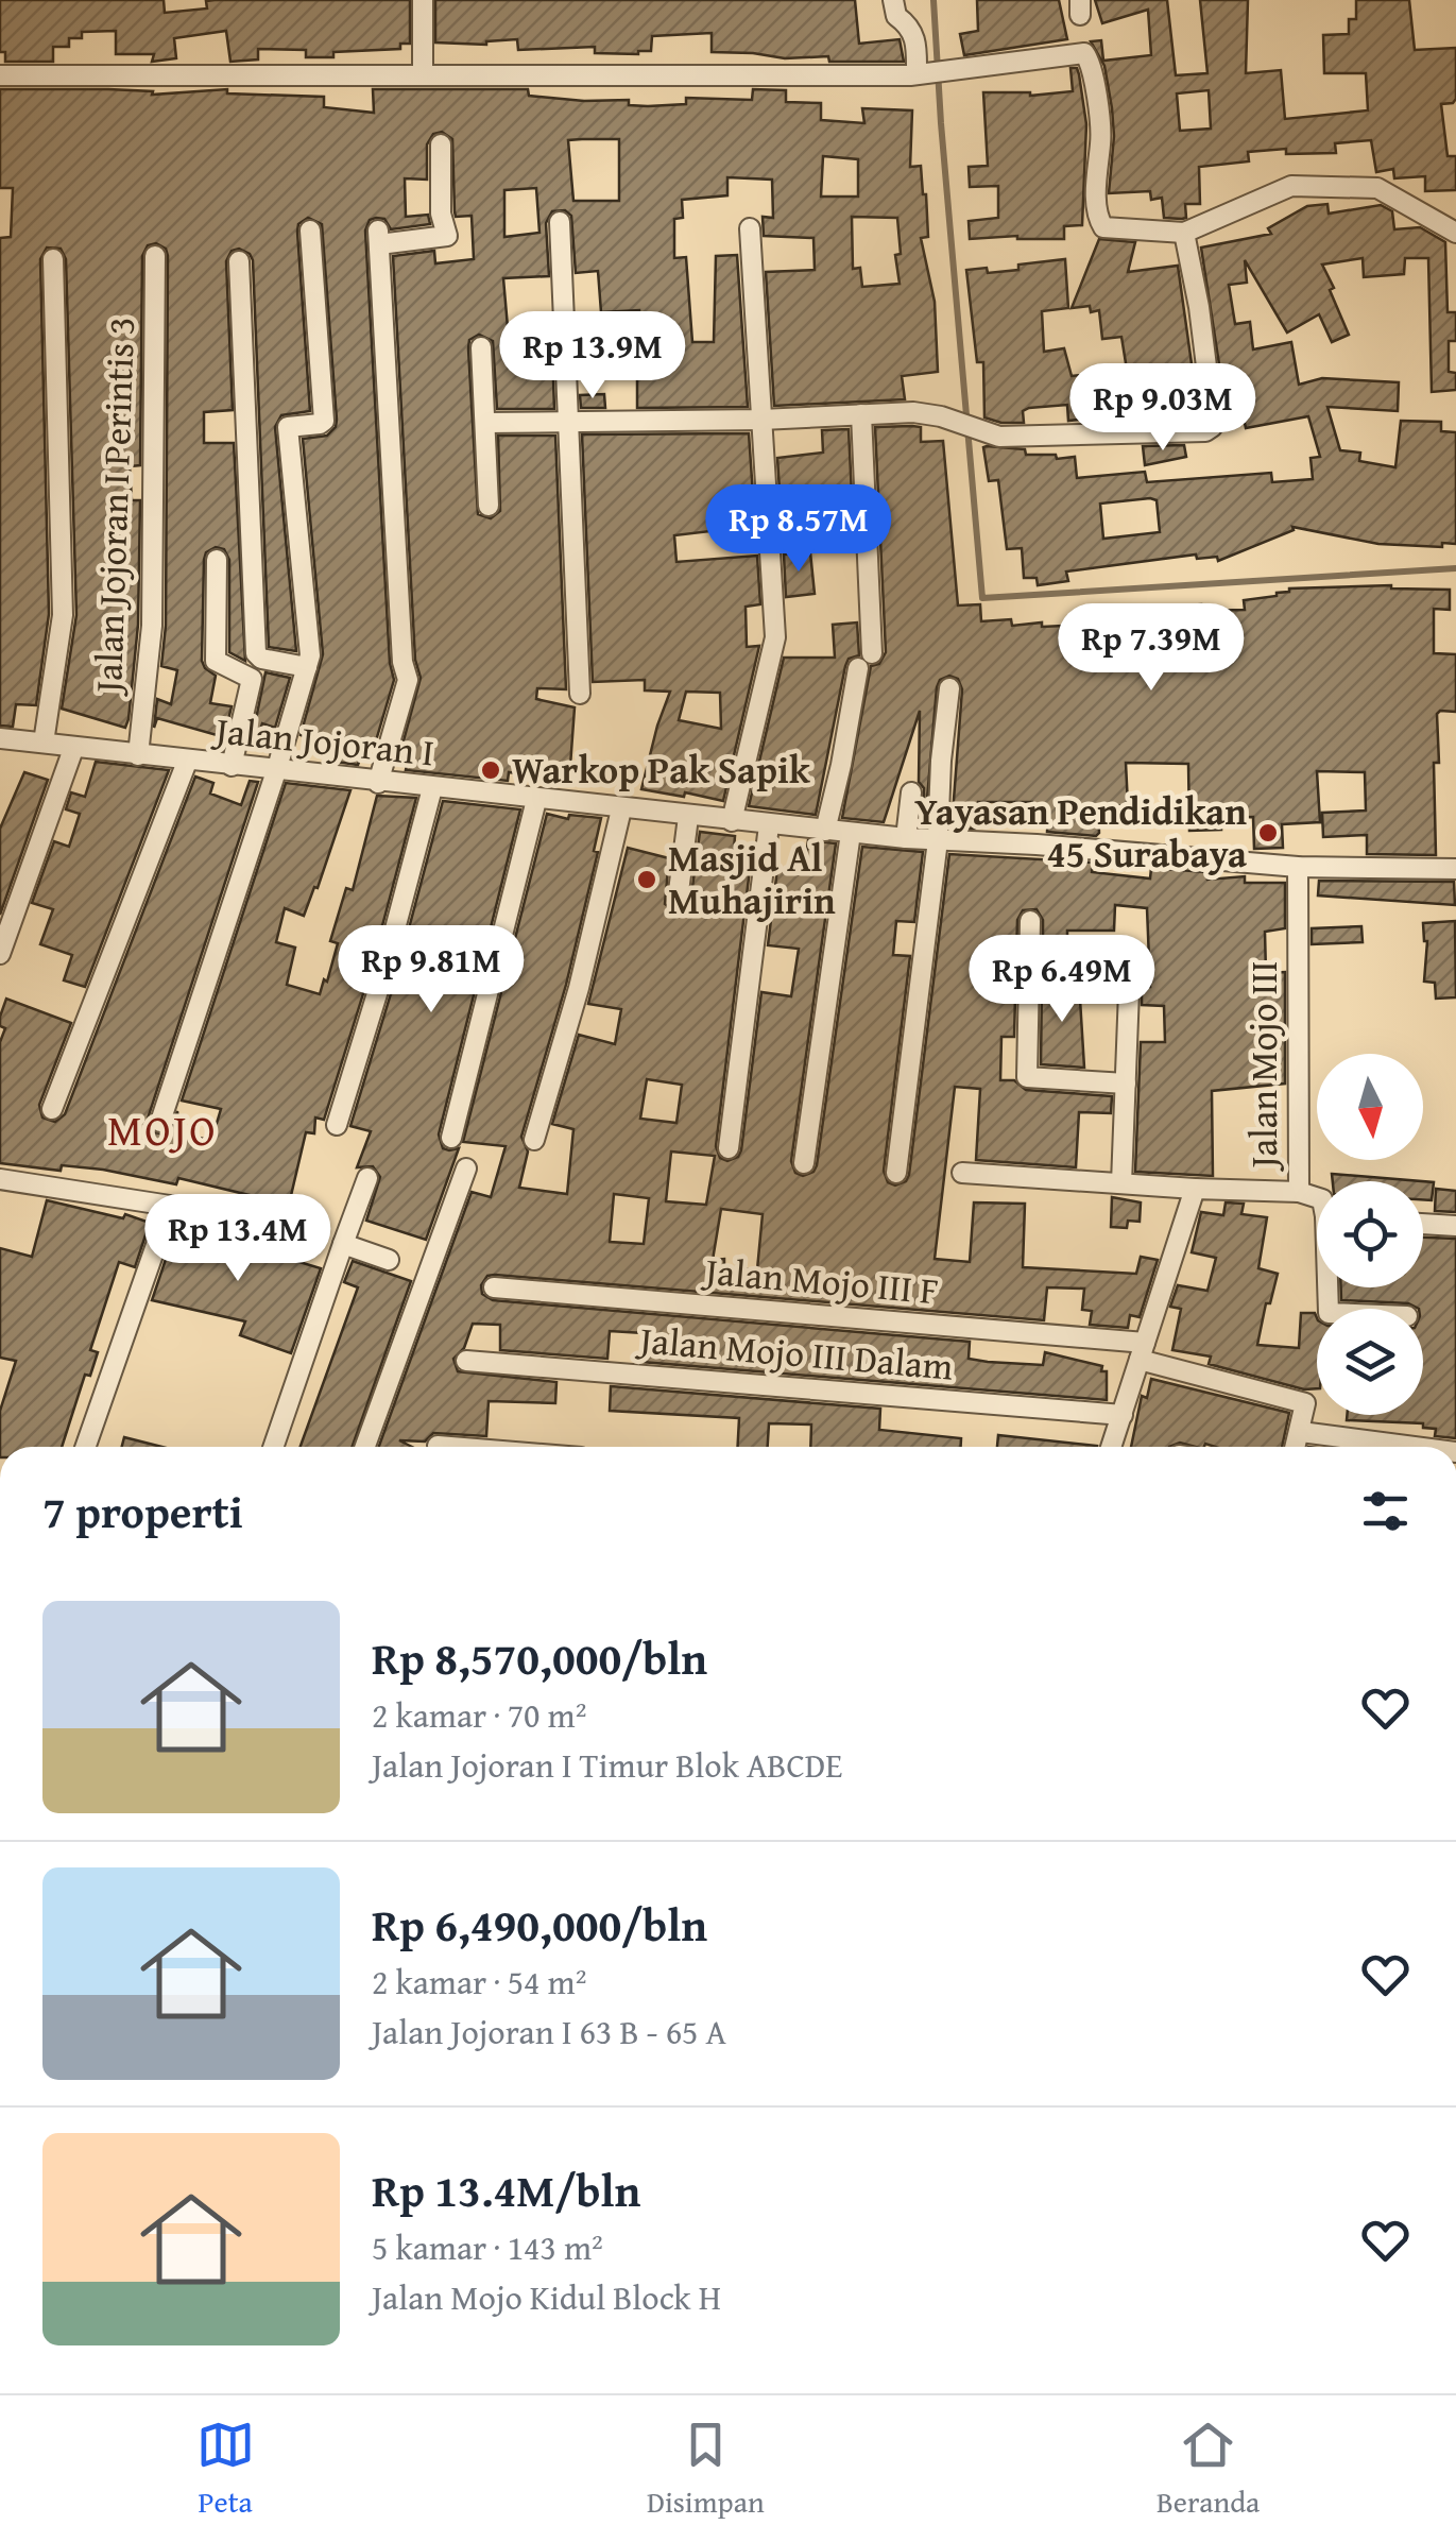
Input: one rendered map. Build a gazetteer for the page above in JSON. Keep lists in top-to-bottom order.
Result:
{
  "streets": {
    "street": [
      "Jalan Jojoran I Perintis 3",
      "Jalan Jojoran I",
      "Jalan Mojo III",
      "Jalan Mojo III F",
      "Jalan Mojo III Dalam"
    ]
  },
  "crossings": [
    ["Jalan Jojoran I Perintis 3", "Jalan Jojoran I"],
    ["Jalan Jojoran I", "Jalan Mojo III"],
    ["Jalan Mojo III", "Jalan Mojo III F"],
    ["Jalan Mojo III", "Jalan Mojo III Dalam"]
  ],
  "districts": ["MOJO"],
  "places": ["Warkop Pak Sapik", "Yayasan Pendidikan 45 Surabaya", "Masjid Al Muhajirin"],
  "north": "bottom",
  "page": {
    "price": [
      "Rp 13.9M",
      "Rp 9.03M",
      "Rp 8.57M",
      "Rp 7.39M",
      "Rp 9.81M",
      "Rp 6.49M",
      "Rp 13.4M"
    ],
    "heading": "7 properti",
    "list": [
      {
        "name": "Rp 8,570,000/bln",
        "note": "2 kamar · 70 m² · Jalan Jojoran I Timur Blok ABCDE"
      },
      {
        "name": "Rp 6,490,000/bln",
        "note": "2 kamar · 54 m² · Jalan Jojoran I 63 B - 65 A"
      },
      {
        "name": "Rp 13.4M/bln",
        "note": "5 kamar · 143 m² · Jalan Mojo Kidul Block H"
      }
    ],
    "tabs": ["Peta", "Disimpan", "Beranda"]
  }
}
